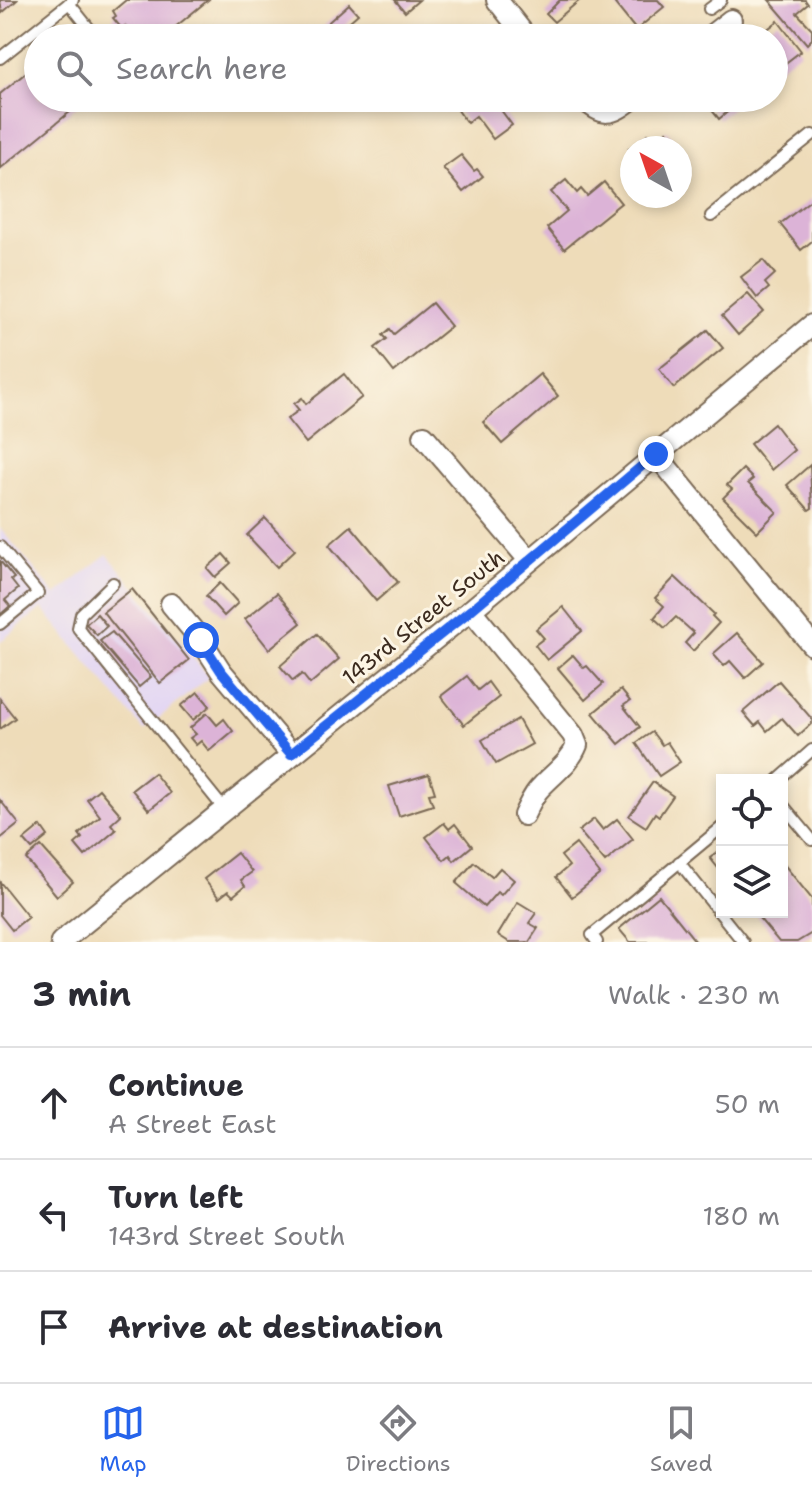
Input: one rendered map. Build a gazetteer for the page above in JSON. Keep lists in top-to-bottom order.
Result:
{
  "streets": {
    "street": ["143rd Street South"]
  },
  "north": "top left",
  "page": {
    "search": "Search here",
    "heading": ["3 min", "Walk · 230 m"],
    "list": [
      ["Continue", "A Street East", "50 m"],
      ["Turn left", "143rd Street South", "180 m"],
      "Arrive at destination"
    ],
    "nav": ["Map", "Directions", "Saved"]
  }
}
